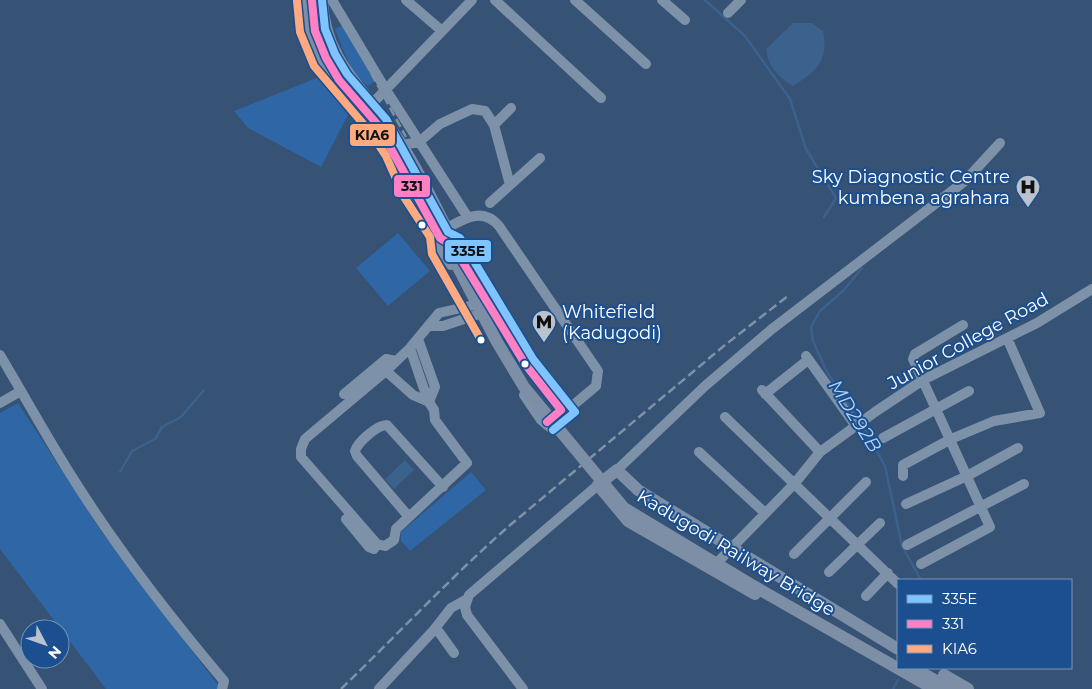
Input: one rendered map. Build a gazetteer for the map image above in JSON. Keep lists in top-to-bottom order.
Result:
{
  "streets": {
    "main road": ["Kadugodi Railway Bridge"],
    "street": ["Junior College Road"]
  },
  "water": ["MD292B"],
  "places": {
    "hospital": ["Sky Diagnostic Centre kumbena agrahara"],
    "metro station": ["Whitefield (Kadugodi)"]
  },
  "lines": ["transit line 335E", "transit line 331", "transit line KIA6"],
  "legend": ["335E", "331", "KIA6"],
  "north": "bottom right"
}
